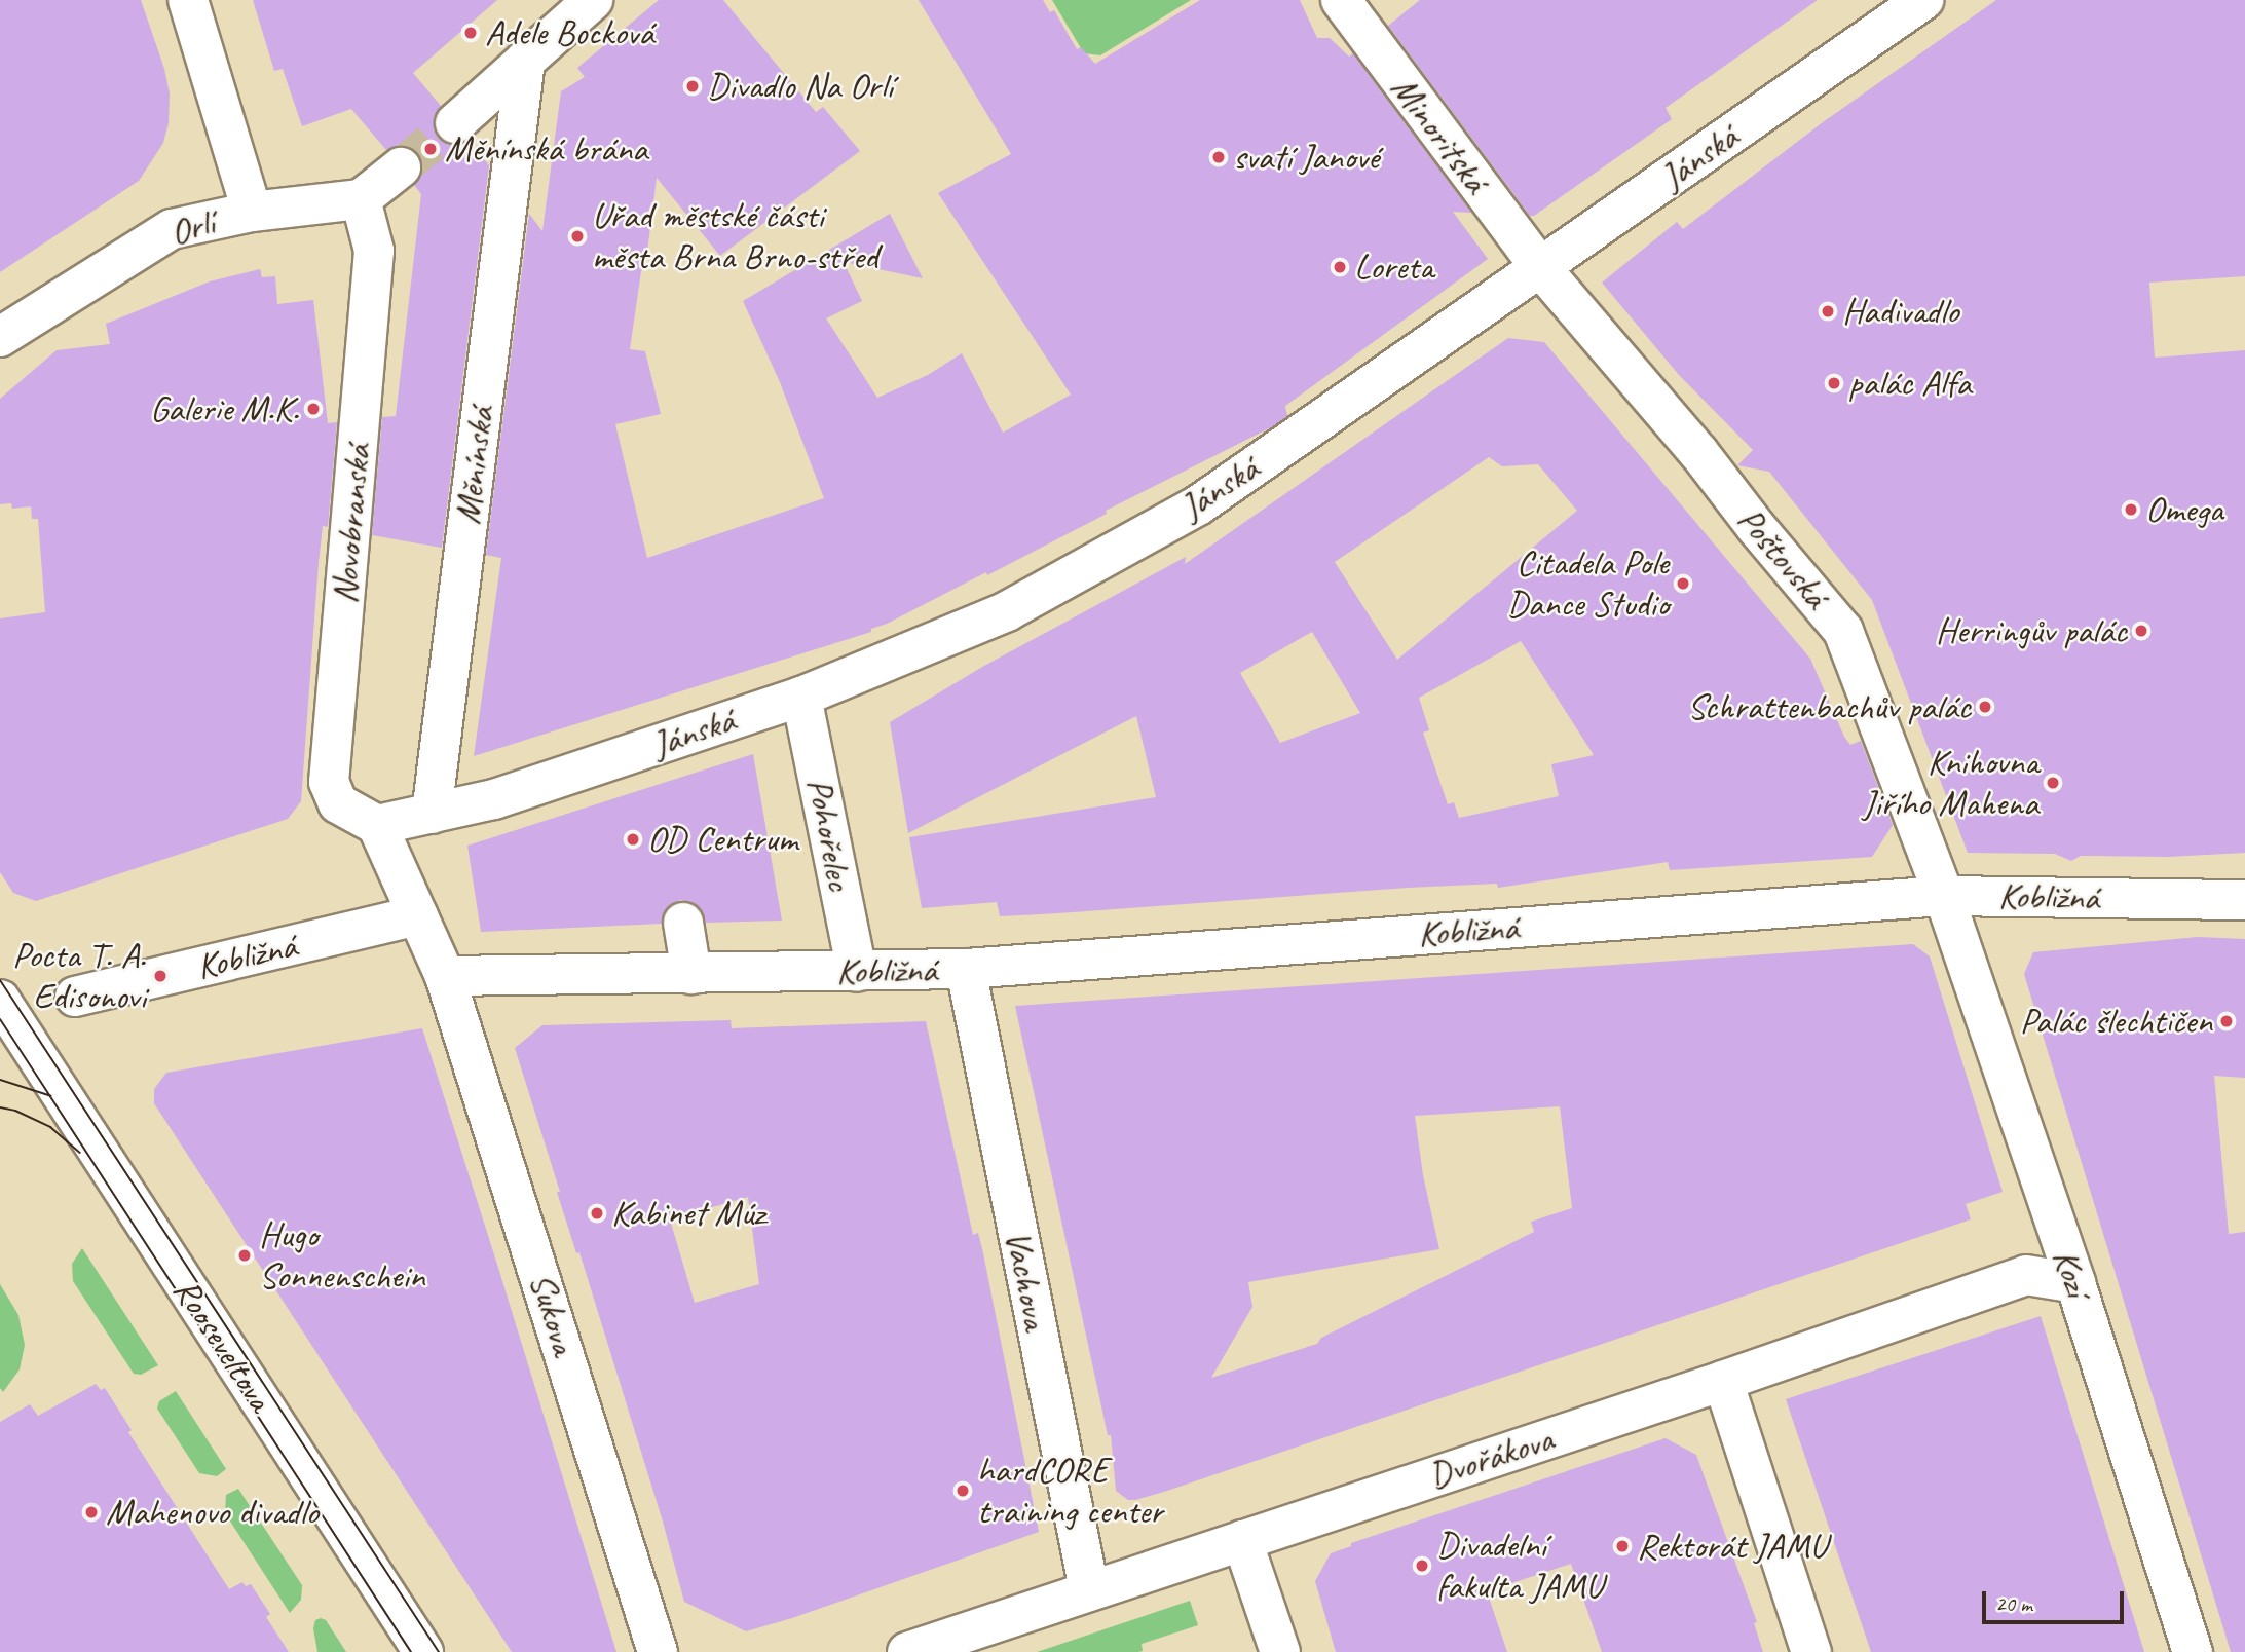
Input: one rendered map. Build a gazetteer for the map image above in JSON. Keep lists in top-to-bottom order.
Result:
{
  "streets": {
    "street": [
      "Minoritská",
      "Jánská",
      "Orlí",
      "Měnínská",
      "Novobranská",
      "Poštovská",
      "Pohořelec",
      "Kobližná",
      "Kozí",
      "Vachova",
      "Sukova",
      "Rooseveltova",
      "Dvořákova"
    ]
  },
  "crossings": [
    ["Minoritská", "Jánská"],
    ["Minoritská", "Poštovská"],
    ["Jánská", "Měnínská"],
    ["Jánská", "Poštovská"],
    ["Jánská", "Pohořelec"],
    ["Orlí", "Novobranská"],
    ["Poštovská", "Kobližná"],
    ["Poštovská", "Kozí"],
    ["Pohořelec", "Kobližná"],
    ["Kobližná", "Kozí"],
    ["Kobližná", "Vachova"],
    ["Kobližná", "Sukova"],
    ["Kozí", "Dvořákova"],
    ["Vachova", "Dvořákova"]
  ],
  "places": [
    "Adele Bocková",
    "Divadlo Na Orlí",
    "Měnínská brána",
    "svatí Janové",
    "Ǔřad městské části města Brna Brno-střed",
    "Loreta",
    "Hadivadlo",
    "palác Alfa",
    "Galerie M.K.",
    "Omega",
    "Citadela Pole Dance Studio",
    "Herringův palác",
    "Schrattenbachův palác",
    "Knihovna Jiřího Mahena",
    "OD Centrum",
    "Pocta T. A. Edisonovi",
    "Palác šlechtičen",
    "Kabinet Múz",
    "Hugo Sonnenschein",
    "hardCORE training center",
    "Mahenovo divadlo",
    "Rektorát JAMU",
    "Divadelní fakulta JAMU"
  ],
  "scale_bar": "20 m"
}
